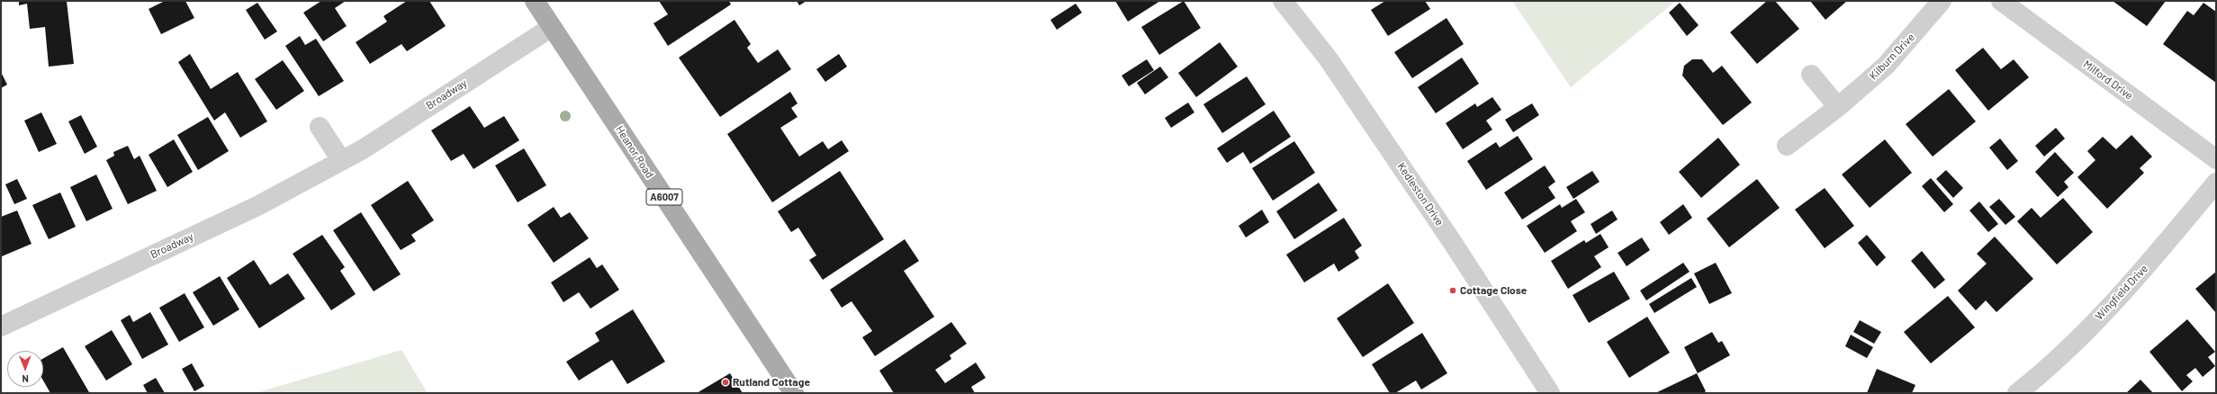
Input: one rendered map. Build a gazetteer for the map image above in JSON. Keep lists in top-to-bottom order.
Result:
{
  "streets": {
    "main road": ["Heanor Road", "A6007"],
    "street": [
      "Kilburn Drive",
      "Milford Drive",
      "Broadway",
      "Kedleston Drive",
      "Wingfield Drive"
    ]
  },
  "crossings": [
    ["Broadway", "Heanor Road"]
  ],
  "places": ["Cottage Close", "Rutland Cottage"],
  "north": "bottom"
}
